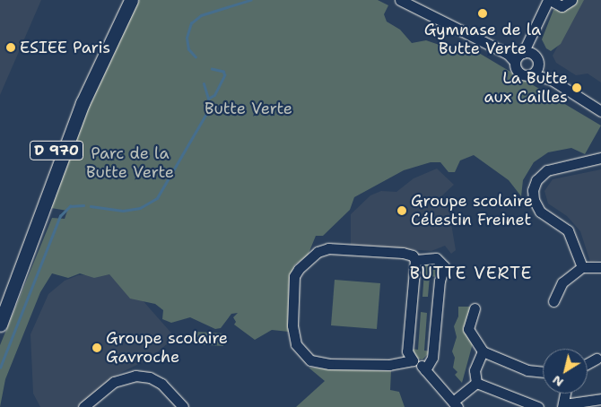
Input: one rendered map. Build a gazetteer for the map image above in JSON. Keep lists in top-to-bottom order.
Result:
{
  "streets": {
    "main road": ["D 970"]
  },
  "districts": ["BUTTE VERTE"],
  "parks": ["Butte Verte", "Parc de la Butte Verte"],
  "places": [
    "Gymnase de la Butte Verte",
    "ESIEE Paris",
    "La Butte aux Cailles",
    "Groupe scolaire Célestin Freinet",
    "Groupe scolaire Gavroche"
  ],
  "north": "bottom left"
}
